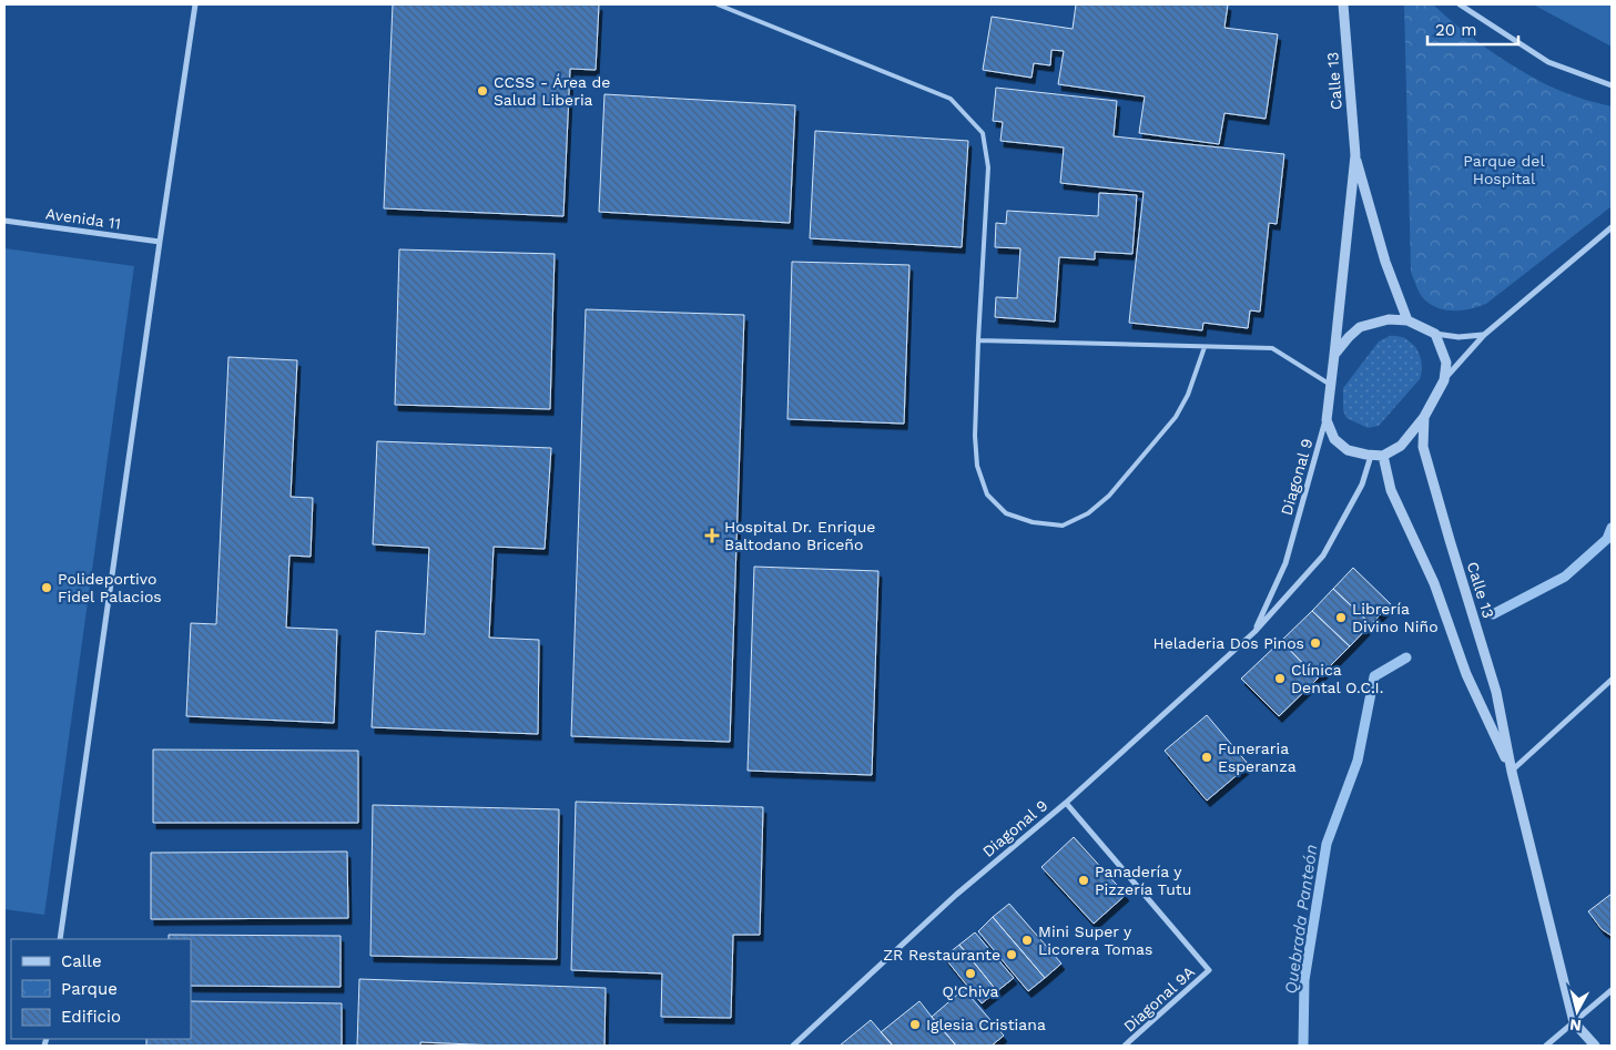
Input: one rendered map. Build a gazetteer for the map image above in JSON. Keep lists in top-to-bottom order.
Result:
{
  "streets": {
    "street": [
      "Calle 13",
      "Avenida 11",
      "Diagonal 9",
      "Diagonal 9A"
    ]
  },
  "crossings": [
    ["Calle 13", "Diagonal 9"],
    ["Diagonal 9", "Diagonal 9A"]
  ],
  "water": ["Quebrada Panteón"],
  "parks": ["Parque del Hospital"],
  "places": {
    "other": [
      "CCSS - Área de Salud Liberia",
      "Polideportivo Fidel Palacios",
      "Librería Divino Niño",
      "Heladeria Dos Pinos",
      "Clínica Dental O.C.I.",
      "Funeraria Esperanza",
      "Panadería y Pizzería Tutu",
      "Mini Super y Licorera Tomas",
      "ZR Restaurante",
      "Q'Chiva",
      "Iglesia Cristiana"
    ],
    "health": ["Hospital Dr. Enrique Baltodano Briceño"]
  },
  "legend": ["Calle", "Parque", "Edificio"],
  "scale_bar": "20 m",
  "north": "bottom"
}
